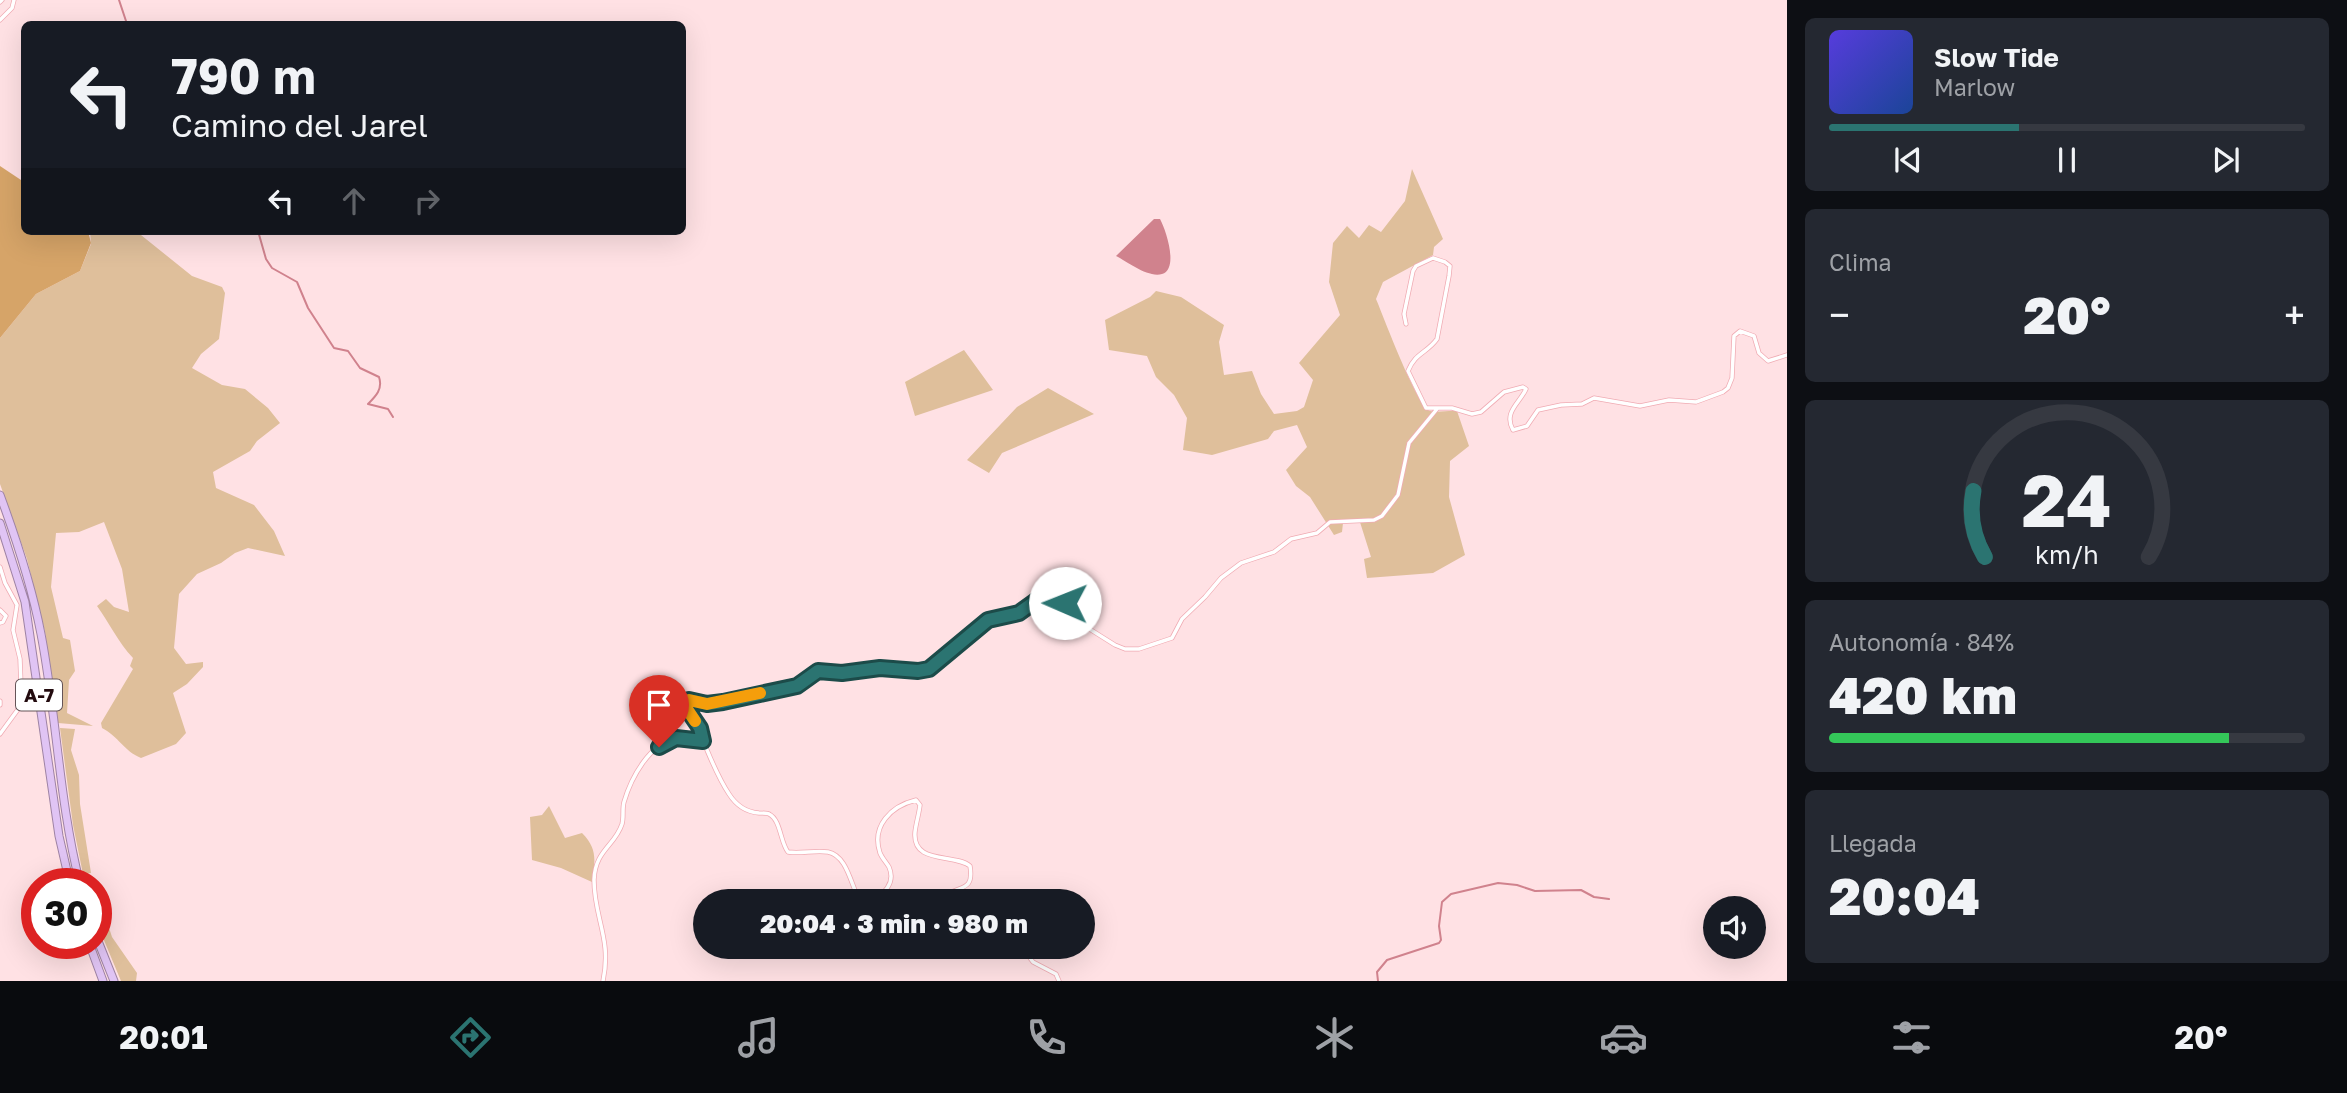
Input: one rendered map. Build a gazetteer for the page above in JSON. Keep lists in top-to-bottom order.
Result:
{
  "streets": {
    "highway": ["A-7"]
  },
  "page": {
    "turn": ["790 m", "Camino del Jarel"],
    "song": ["Slow Tide", "Marlow"],
    "tile": [
      "Clima",
      ["Autonomía · 84%", "420 km"],
      ["Llegada", "20:04"]
    ],
    "heat": ["−", "20°", "+"],
    "limit": "30",
    "trip": "20:04 · 3 min · 980 m",
    "tabs": ["20:01", "20°"],
    "gauge": ["24", "km/h"]
  }
}
